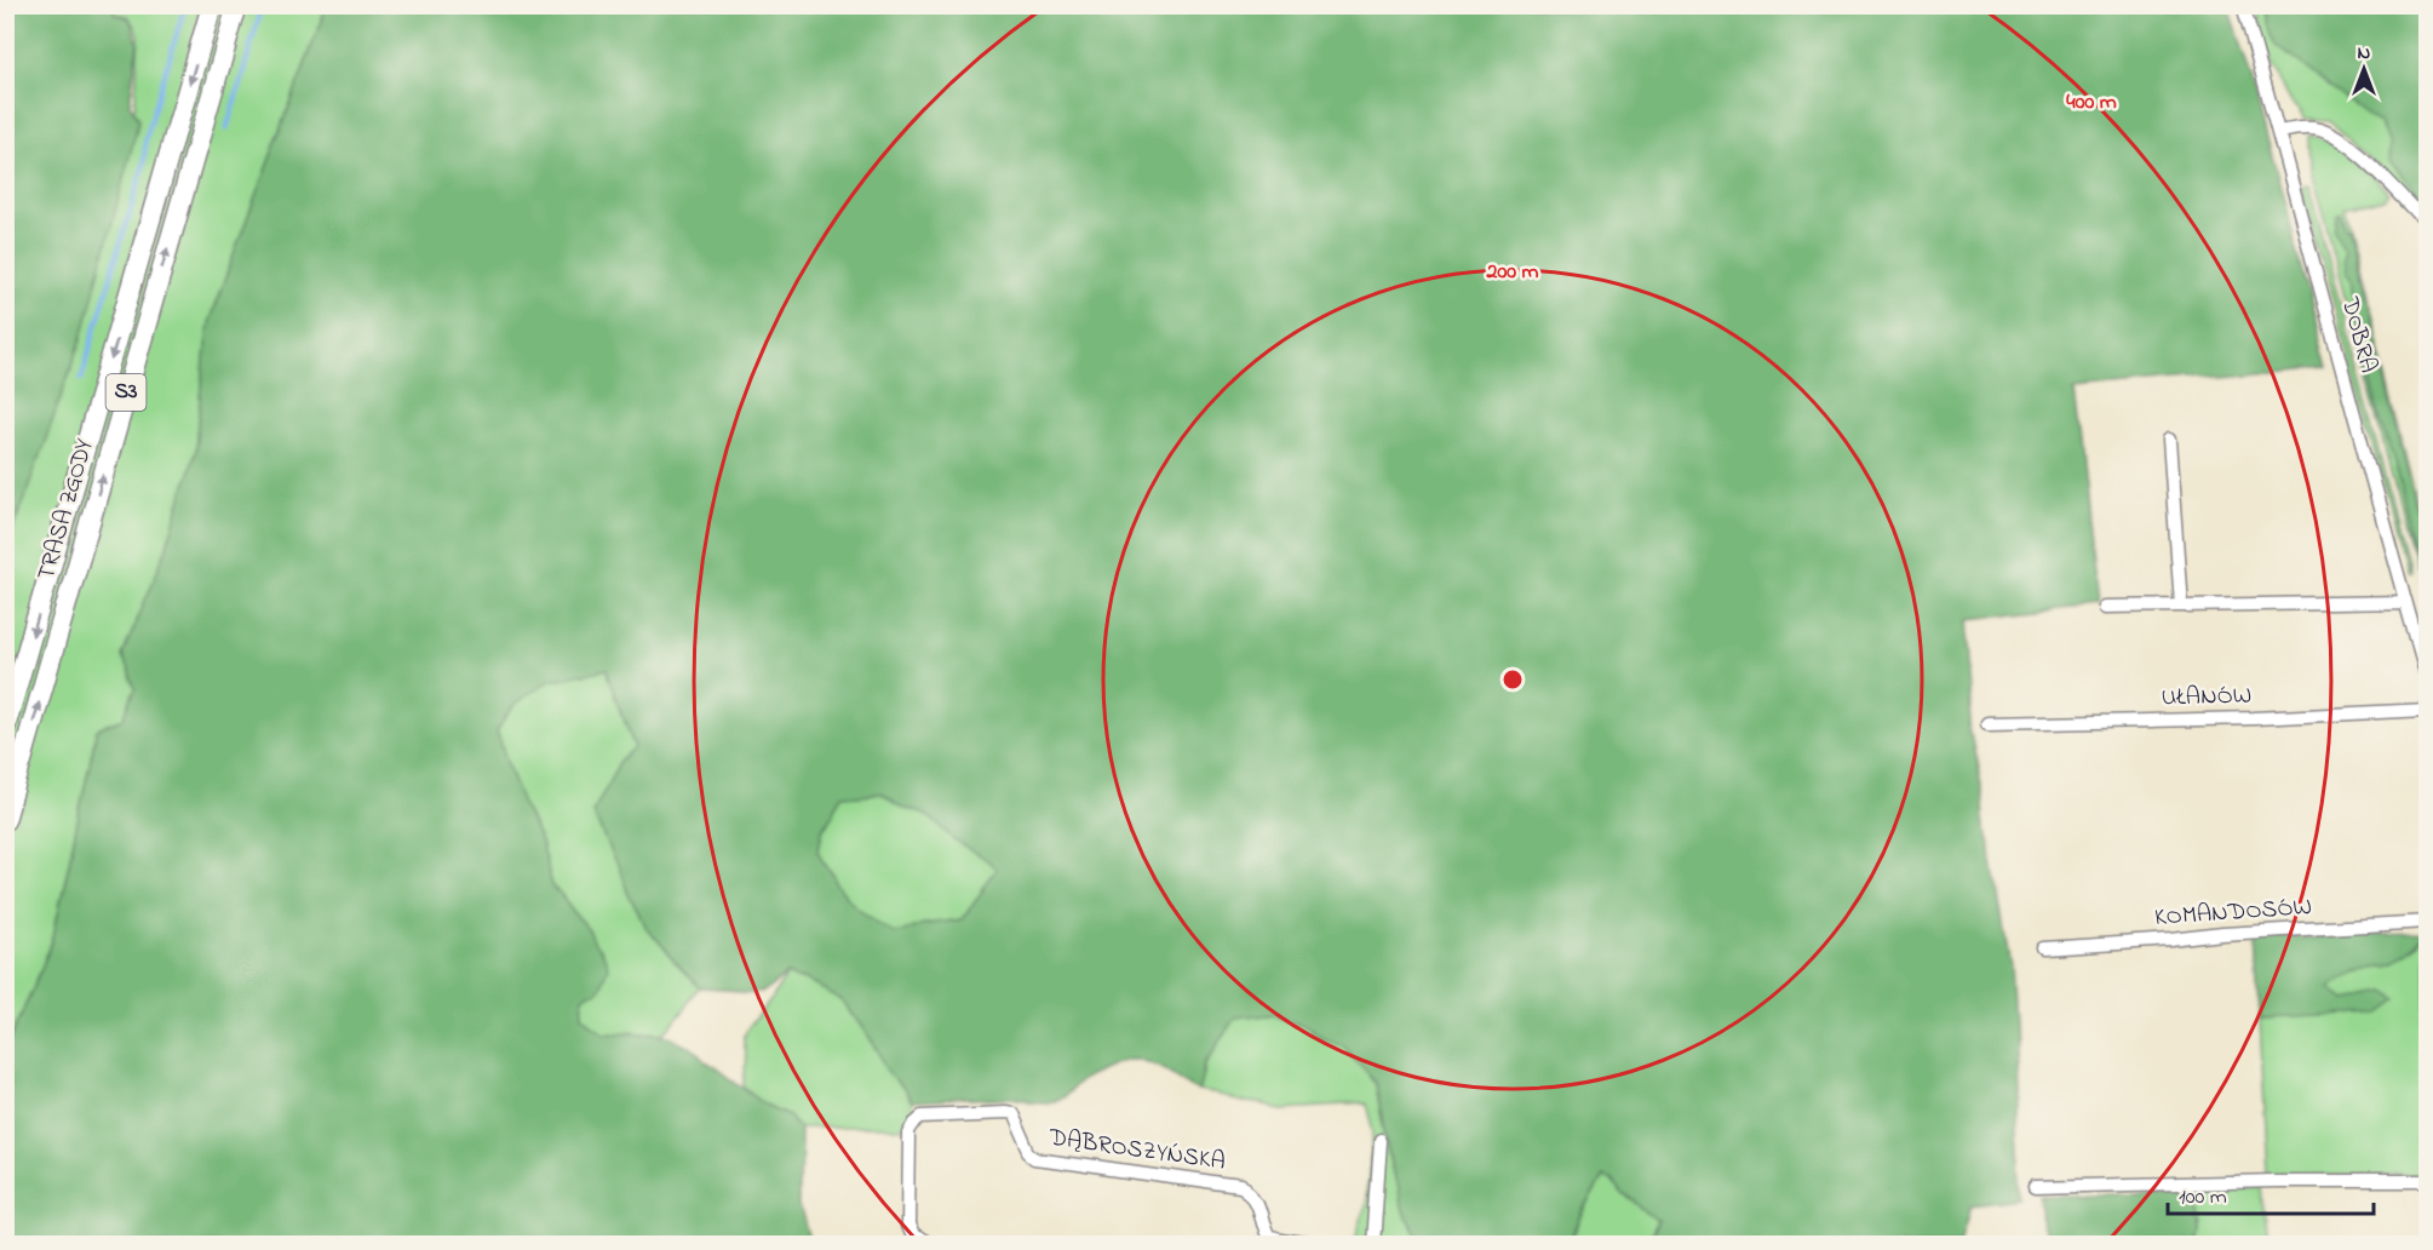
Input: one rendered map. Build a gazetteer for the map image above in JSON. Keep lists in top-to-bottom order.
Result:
{
  "streets": {
    "highway": ["S3", "TRASA ZGODY"],
    "street": [
      "DOBRA",
      "UŁANÓW",
      "KOMANDOSÓW",
      "DĄBROSZYŃSKA"
    ]
  },
  "scale_bar": "100 m",
  "north": "top",
  "rings": ["400 m", "200 m"]
}
